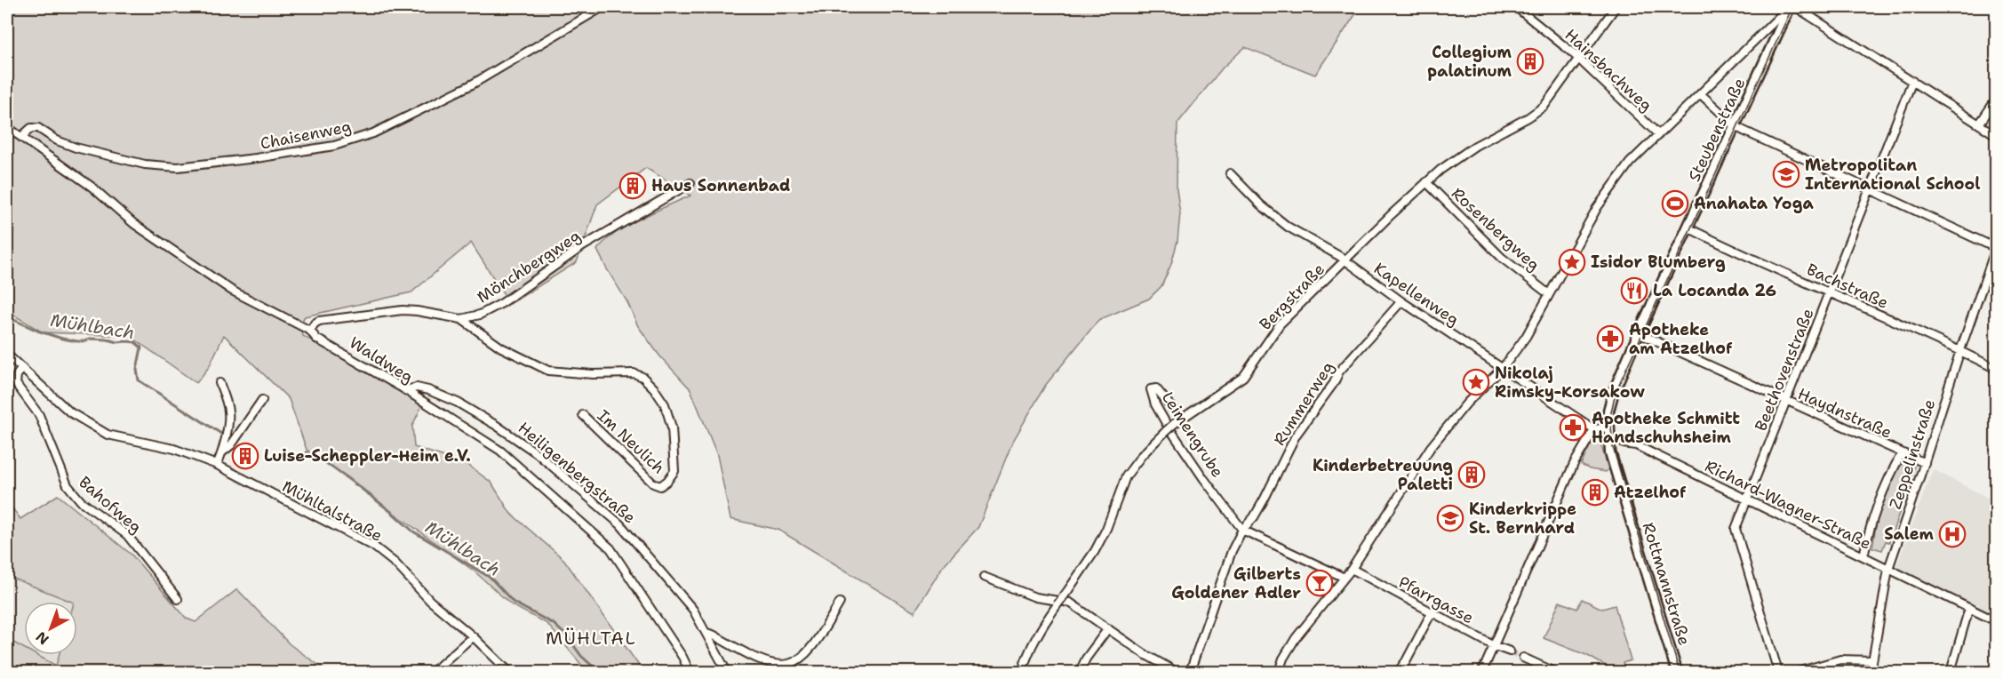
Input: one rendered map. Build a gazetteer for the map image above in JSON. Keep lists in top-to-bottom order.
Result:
{
  "streets": {
    "main road": ["Steubenstraße", "Rottmannstraße"],
    "street": [
      "Hainsbachweg",
      "Chaisenweg",
      "Rosenbergweg",
      "Mönchbergweg",
      "Bachstraße",
      "Kapellenweg",
      "Bergstraße",
      "Waldweg",
      "Beethovenstraße",
      "Rummerweg",
      "Haydnstraße",
      "Leimengrube",
      "Im Neulich",
      "Zeppelinstraße",
      "Heiligenbergstraße",
      "Bahofweg",
      "Richard-Wagner-Straße",
      "Mühltalstraße",
      "Pfarrgasse"
    ]
  },
  "crossings": [
    ["Hainsbachweg", "Bergstraße"],
    ["Steubenstraße", "Bachstraße"],
    ["Steubenstraße", "Haydnstraße"],
    ["Steubenstraße", "Rottmannstraße"],
    ["Chaisenweg", "Waldweg"],
    ["Rosenbergweg", "Bergstraße"],
    ["Mönchbergweg", "Waldweg"],
    ["Mönchbergweg", "Im Neulich"],
    ["Bachstraße", "Beethovenstraße"],
    ["Bachstraße", "Zeppelinstraße"],
    ["Kapellenweg", "Bergstraße"],
    ["Kapellenweg", "Rummerweg"],
    ["Bergstraße", "Leimengrube"],
    ["Waldweg", "Heiligenbergstraße"],
    ["Beethovenstraße", "Haydnstraße"],
    ["Beethovenstraße", "Richard-Wagner-Straße"],
    ["Rummerweg", "Leimengrube"],
    ["Haydnstraße", "Zeppelinstraße"],
    ["Zeppelinstraße", "Richard-Wagner-Straße"],
    ["Bahofweg", "Mühltalstraße"]
  ],
  "districts": ["MÜHLTAL"],
  "water": ["Mühlbach"],
  "places": {
    "building": [
      "Collegium palatinum",
      "Haus Sonnenbad",
      "Luise-Scheppler-Heim e.V.",
      "Kinderbetreuung Paletti",
      "Atzelhof"
    ],
    "school or university": ["Metropolitan International School", "Kinderkrippe St. Bernhard"],
    "sports": ["Anahata Yoga"],
    "place": ["Isidor Blumberg", "Nikolaj Rimsky-Korsakow"],
    "restaurant": ["La Locanda 26"],
    "pharmacy": ["Apotheke am Atzelhof", "Apotheke Schmitt Handschuhsheim"],
    "hospital": ["Salem"],
    "bar": ["Gilberts Goldener Adler"]
  },
  "north": "bottom left"
}
